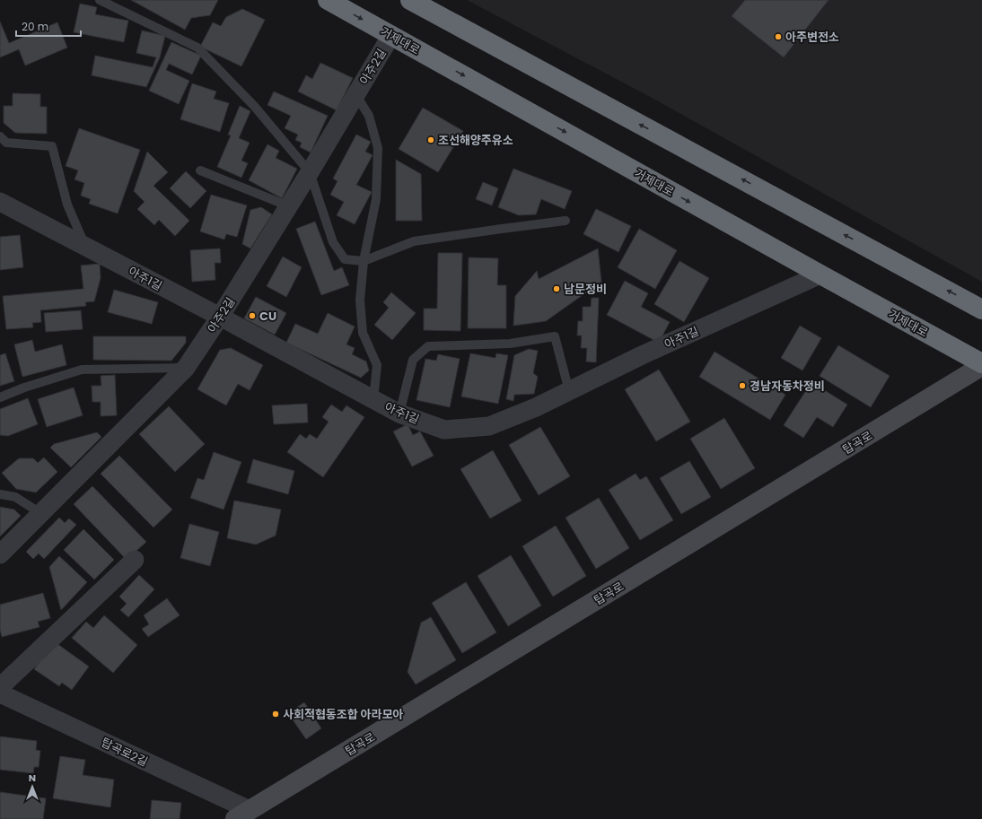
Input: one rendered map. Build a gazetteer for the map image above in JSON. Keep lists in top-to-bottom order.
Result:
{
  "streets": {
    "highway": ["거제대로"],
    "street": [
      "아주2길",
      "아주1길",
      "탑곡로",
      "탑곡로2길"
    ]
  },
  "crossings": [
    ["거제대로", "아주2길"],
    ["거제대로", "아주1길"],
    ["아주2길", "아주1길"],
    ["탑곡로", "탑곡로2길"]
  ],
  "places": [
    "아주변전소",
    "조선해양주유소",
    "남문정비",
    "CU",
    "경남자동차정비",
    "사회적협동조합 아라모아"
  ],
  "scale_bar": "20 m",
  "north": "top"
}
